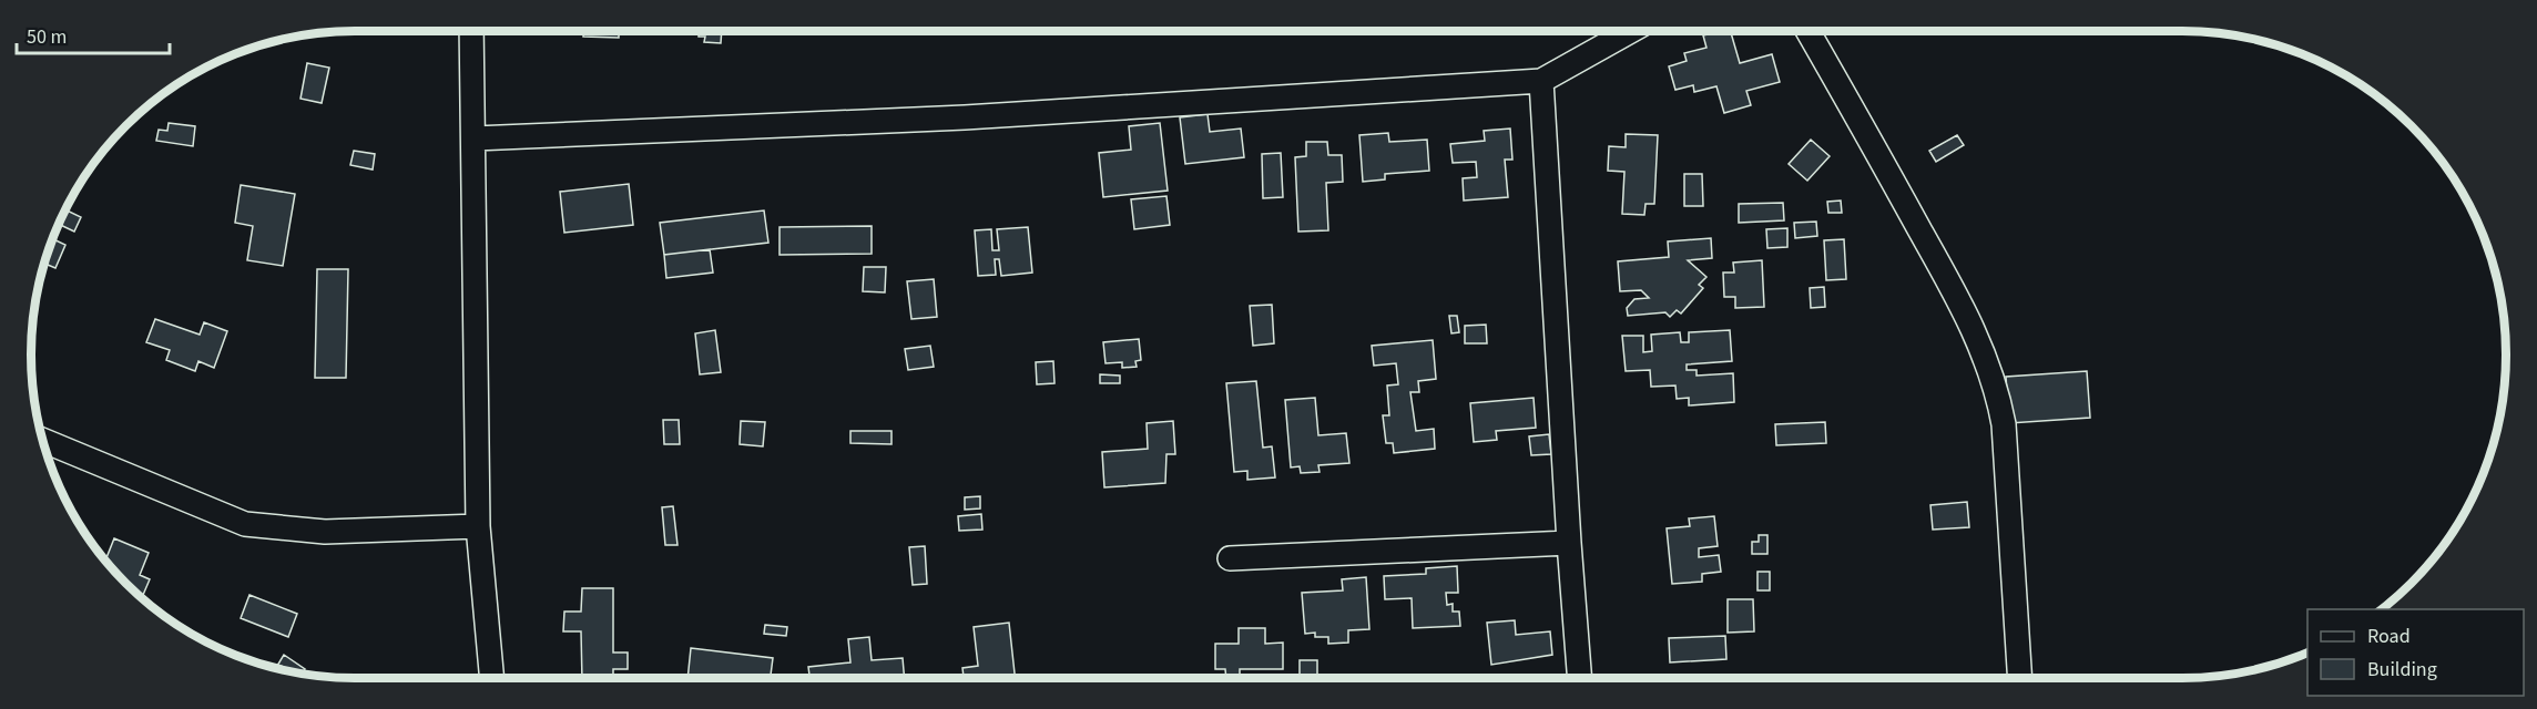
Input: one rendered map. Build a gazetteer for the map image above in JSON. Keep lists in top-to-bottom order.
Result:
{
  "legend": ["Road", "Building"],
  "scale_bar": "50 m"
}
